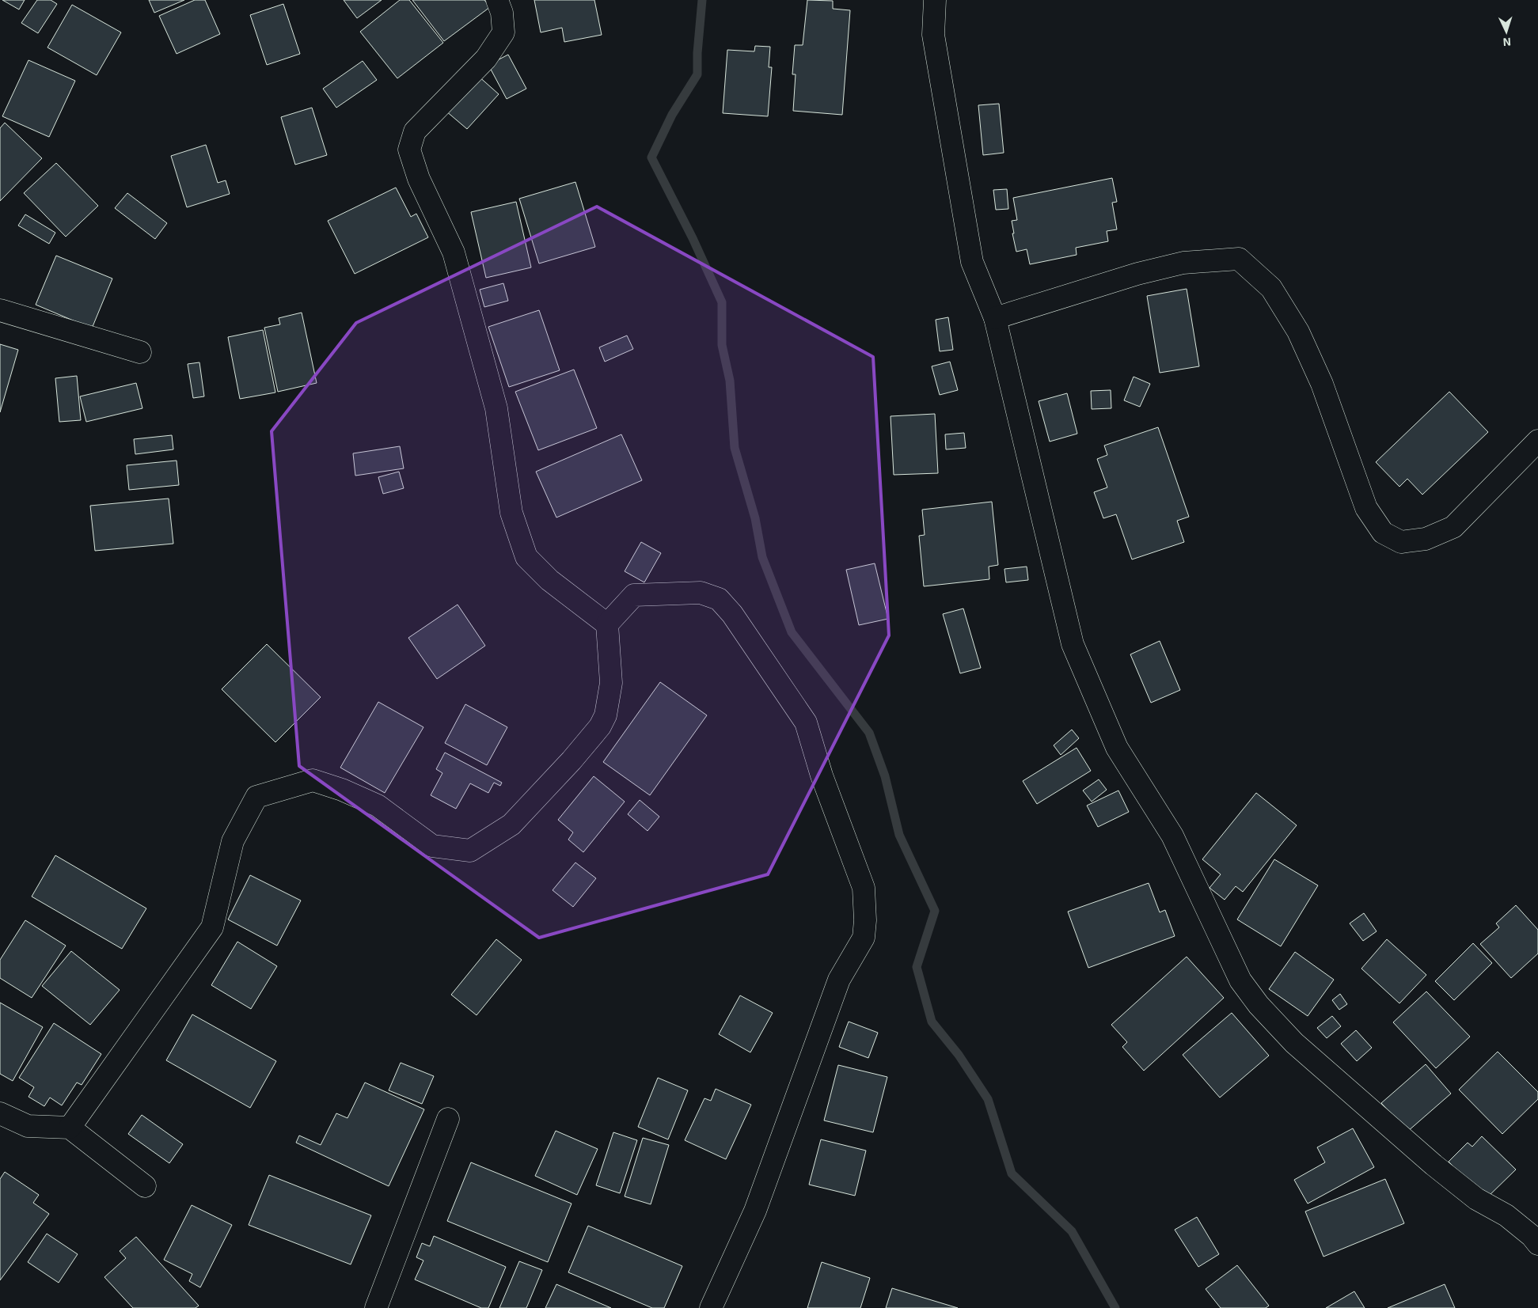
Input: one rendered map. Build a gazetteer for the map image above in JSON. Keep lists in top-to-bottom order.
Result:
{
  "north": "bottom"
}
